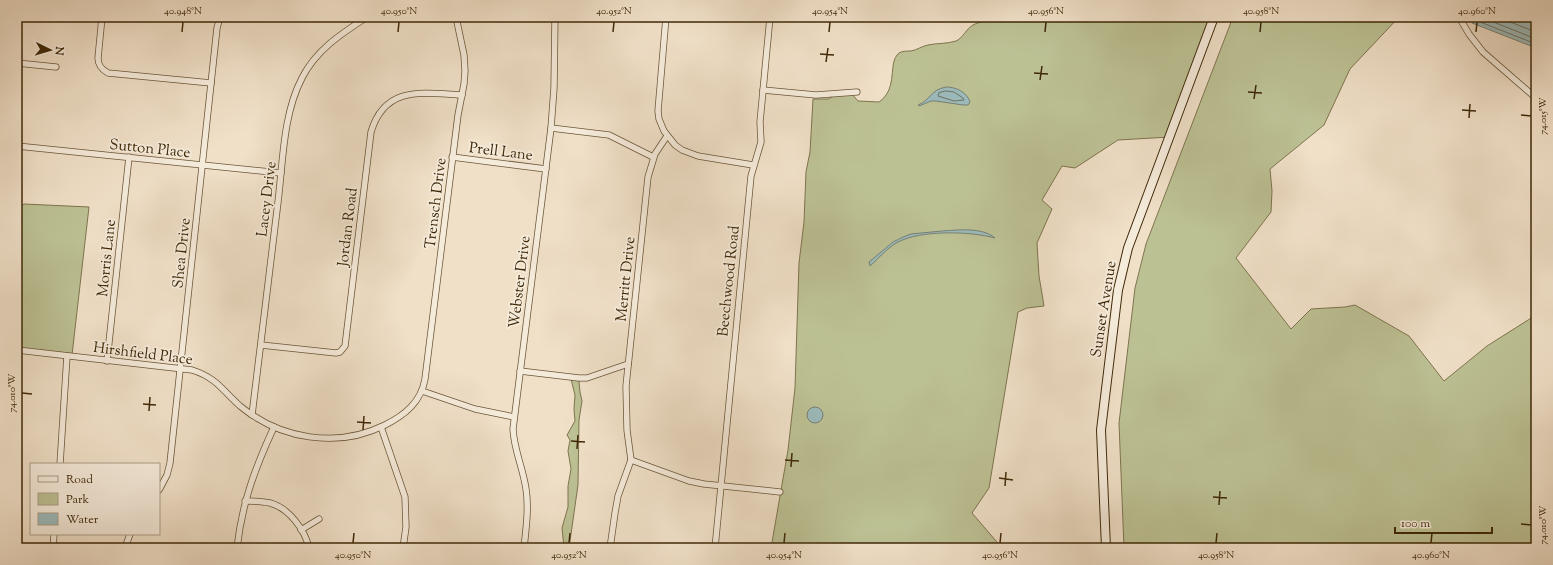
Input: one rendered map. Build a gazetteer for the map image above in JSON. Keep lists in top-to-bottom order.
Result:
{
  "streets": {
    "street": [
      "Sutton Place",
      "Prell Lane",
      "Lacey Drive",
      "Trensch Drive",
      "Jordan Road",
      "Shea Drive",
      "Morris Lane",
      "Merritt Drive",
      "Beechwood Road",
      "Webster Drive",
      "Sunset Avenue",
      "Hirshfield Place"
    ]
  },
  "crossings": [
    ["Sutton Place", "Lacey Drive"],
    ["Sutton Place", "Shea Drive"],
    ["Sutton Place", "Morris Lane"],
    ["Prell Lane", "Trensch Drive"],
    ["Prell Lane", "Webster Drive"],
    ["Lacey Drive", "Jordan Road"],
    ["Lacey Drive", "Hirshfield Place"],
    ["Trensch Drive", "Jordan Road"],
    ["Trensch Drive", "Hirshfield Place"],
    ["Shea Drive", "Hirshfield Place"],
    ["Morris Lane", "Hirshfield Place"]
  ],
  "legend": ["Road", "Park", "Water"],
  "scale_bar": "100 m",
  "north": "right",
  "coordinates": [
    "40.948°N",
    "40.950°N",
    "40.952°N",
    "40.954°N",
    "40.956°N",
    "40.958°N",
    "40.960°N",
    "74.015°W",
    "74.010°W"
  ]
}
